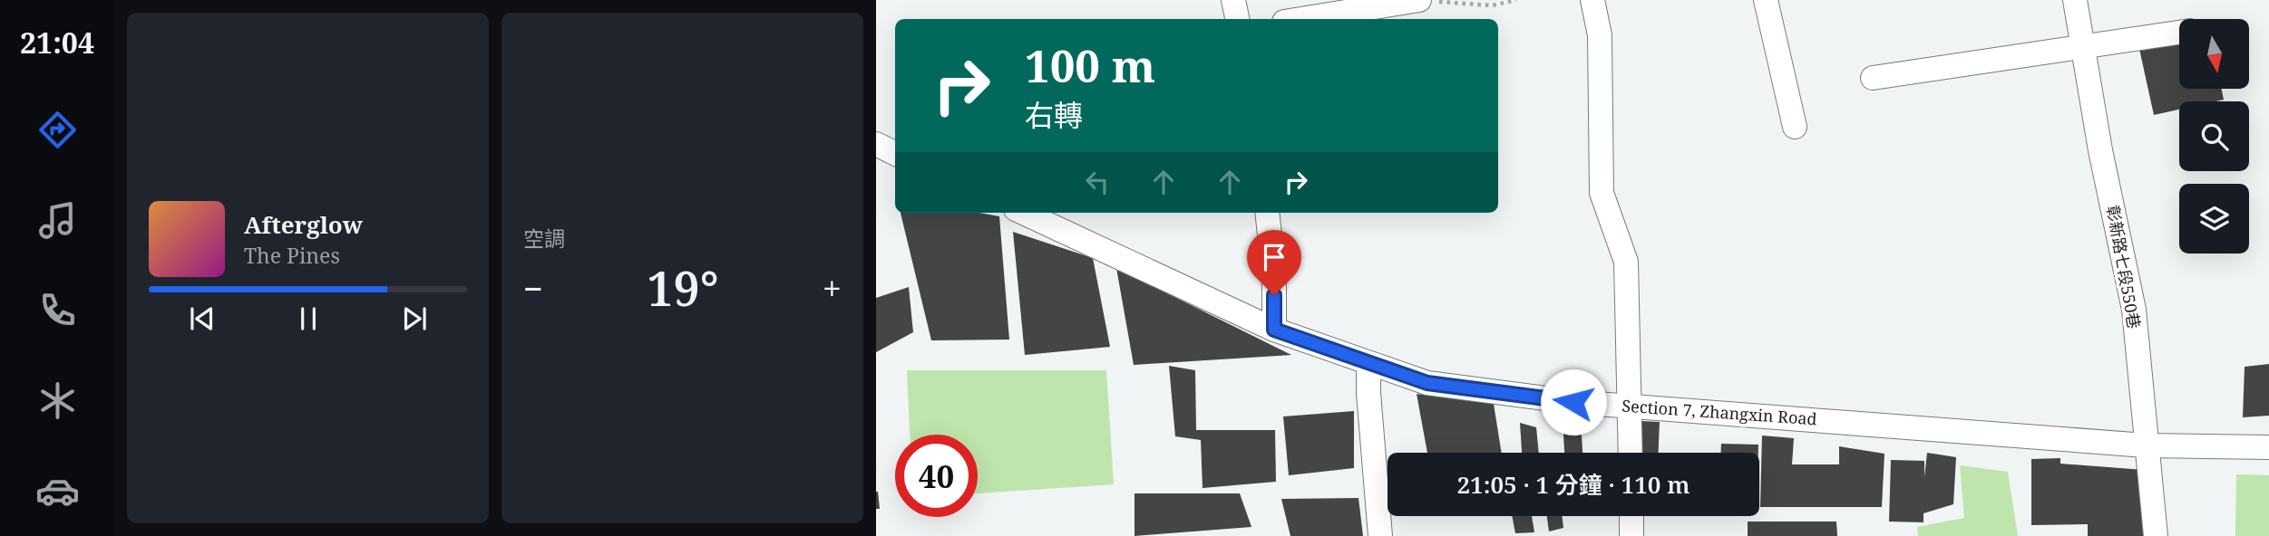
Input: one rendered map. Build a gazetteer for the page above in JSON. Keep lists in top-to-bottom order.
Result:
{
  "streets": {
    "street": ["彰新路七段550巷", "Section 7, Zhangxin Road"]
  },
  "crossings": [
    ["彰新路七段550巷", "Section 7, Zhangxin Road"]
  ],
  "north": "bottom",
  "page": {
    "tabs": "21:04",
    "tile": "空調",
    "turn": ["100 m", "右轉"],
    "song": ["Afterglow", "The Pines"],
    "heat": ["−", "19°", "+"],
    "limit": "40",
    "trip": "21:05 · 1 分鐘 · 110 m"
  }
}
